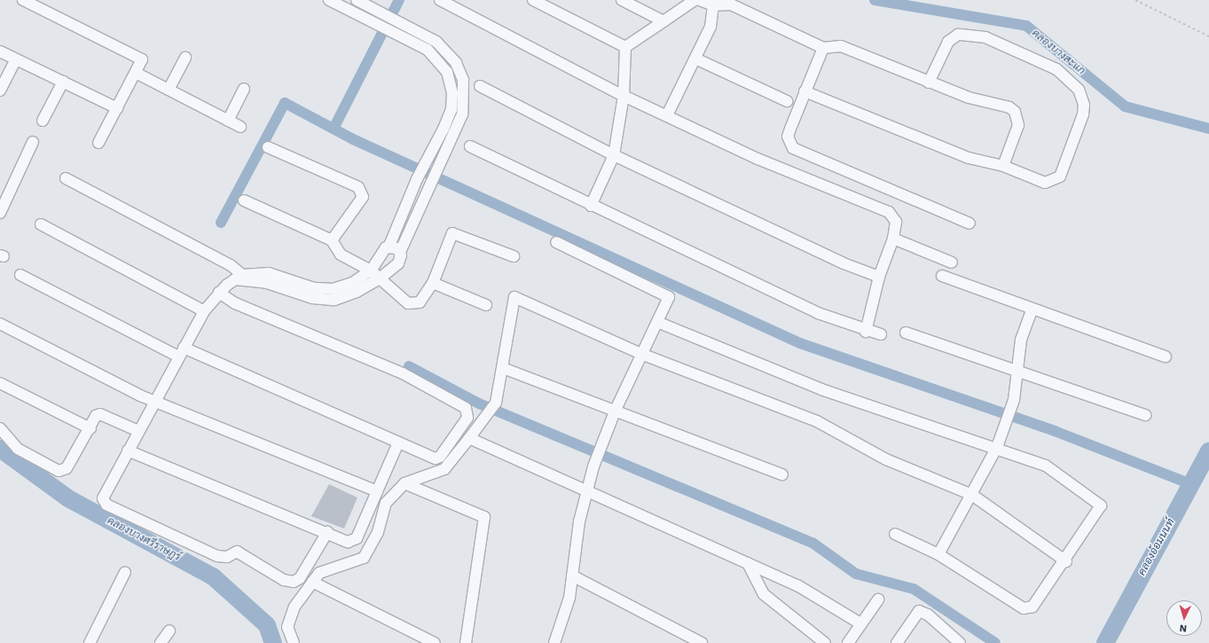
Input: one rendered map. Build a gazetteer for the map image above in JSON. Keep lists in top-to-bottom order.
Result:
{
  "water": ["คลองบางสะแก", "คลองบางศรีราษฎร์", "คลองอ้อมนนท์"],
  "north": "bottom"
}
